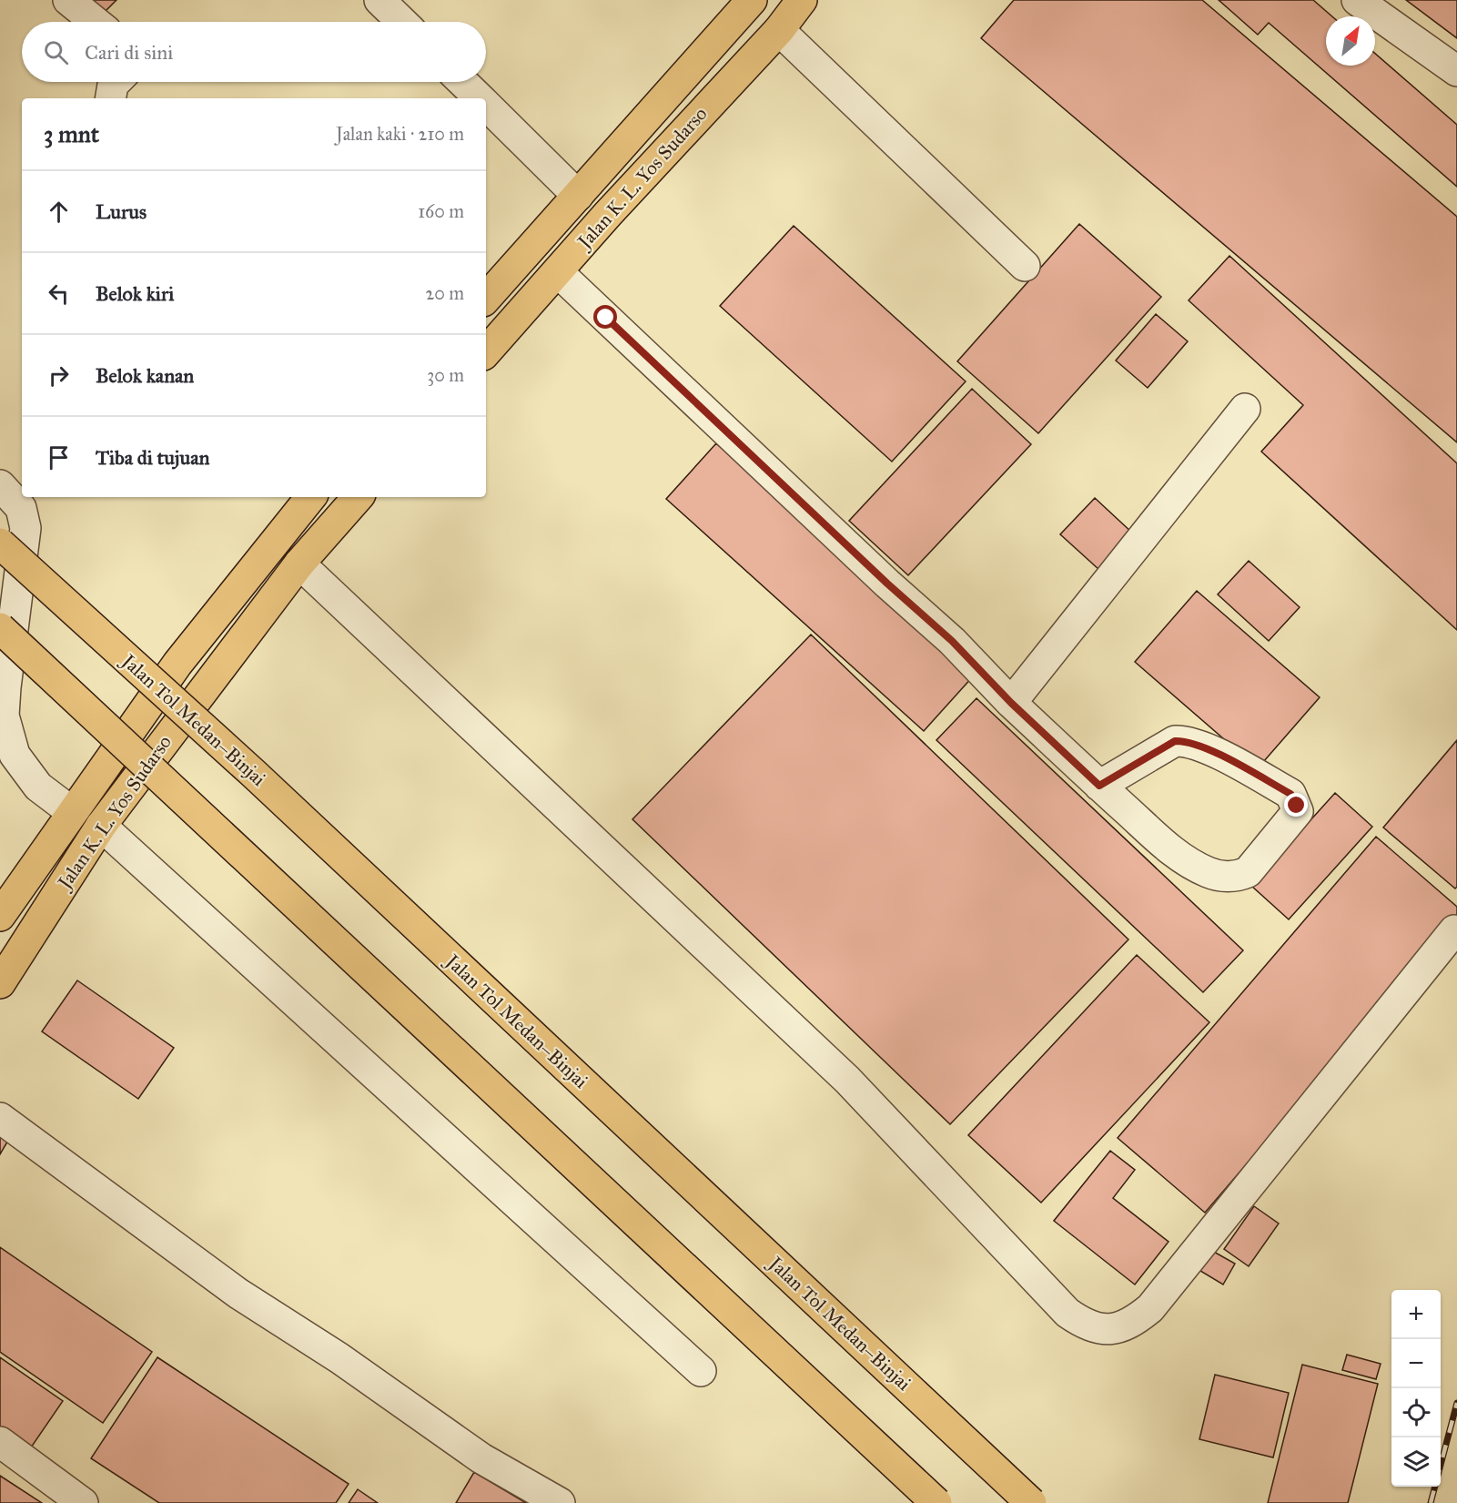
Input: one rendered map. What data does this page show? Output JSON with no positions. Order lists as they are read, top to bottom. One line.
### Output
{"streets":{"highway":["Jalan K. L. Yos Sudarso","Jalan Tol Medan–Binjai"]},"north":"top right","page":{"search":"Cari di sini","heading":["3 mnt","Jalan kaki · 210 m"],"list":[["Lurus","160 m"],["Belok kiri","20 m"],["Belok kanan","30 m"],"Tiba di tujuan"],"map_buttons":["+","−"]}}
